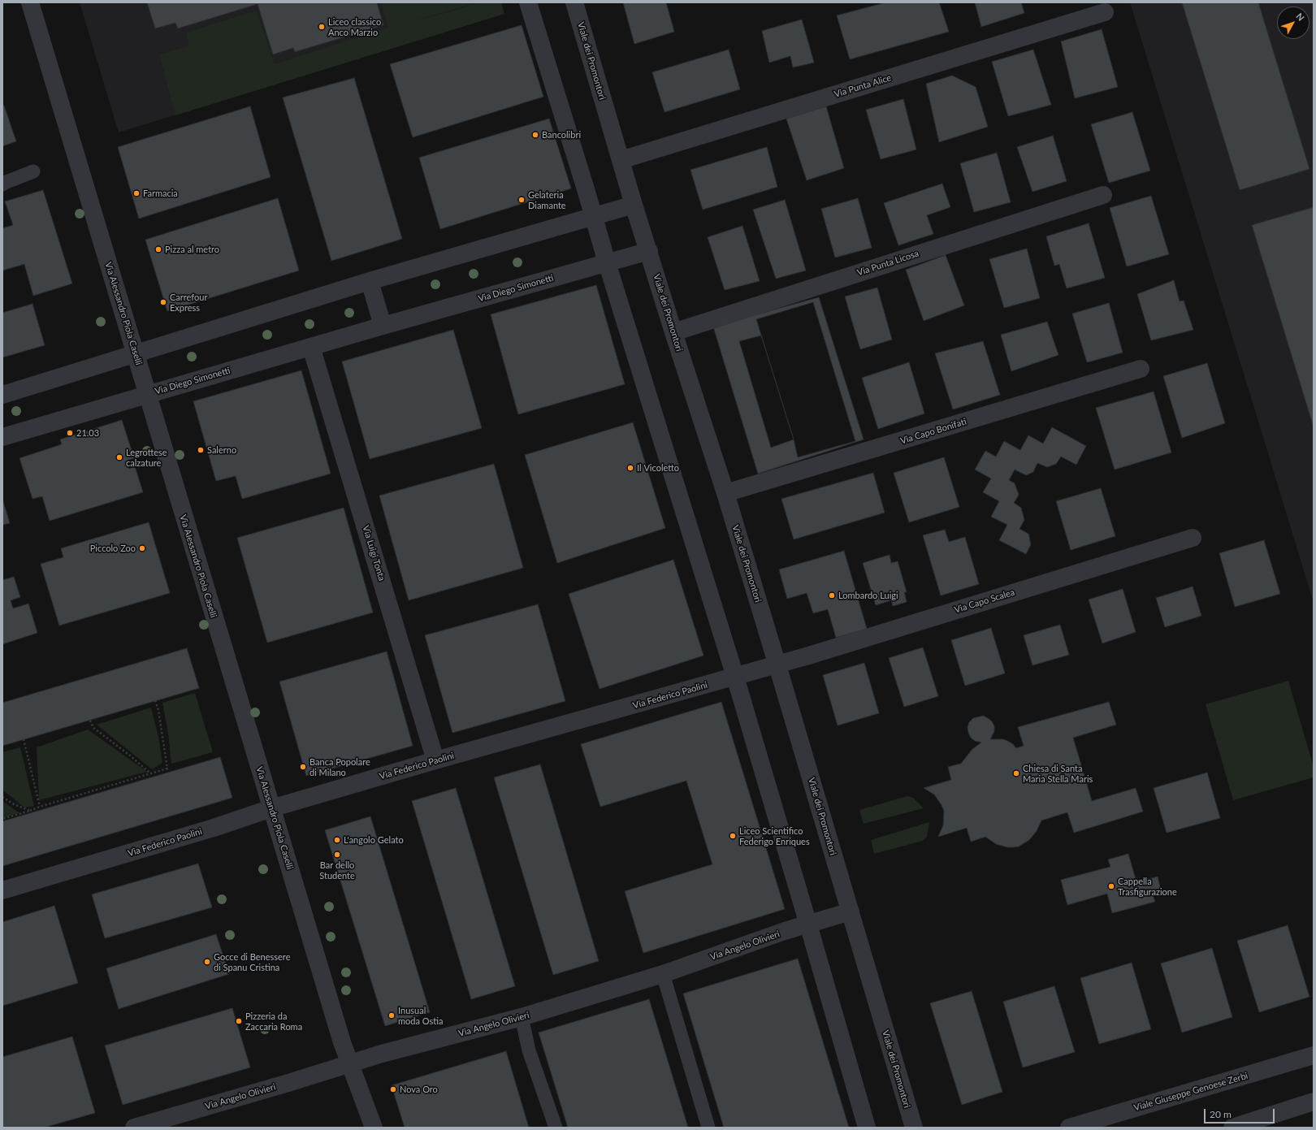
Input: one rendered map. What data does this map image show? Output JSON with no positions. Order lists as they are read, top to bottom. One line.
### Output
{"streets":{"street":["Viale dei Promontori","Via Punta Alice","Via Punta Licosa","Via Diego Simonetti","Via Alessandro Piola Caselli","Via Capo Bonifati","Via Luigi Tonta","Via Capo Scalea","Via Federico Paolini","Via Angelo Olivieri","Viale Giuseppe Genoese Zerbi"]},"crossings":[["Viale dei Promontori","Via Punta Alice"],["Viale dei Promontori","Via Punta Licosa"],["Viale dei Promontori","Via Diego Simonetti"],["Viale dei Promontori","Via Capo Bonifati"],["Viale dei Promontori","Via Capo Scalea"],["Viale dei Promontori","Via Federico Paolini"],["Viale dei Promontori","Via Angelo Olivieri"],["Via Diego Simonetti","Via Alessandro Piola Caselli"],["Via Diego Simonetti","Via Luigi Tonta"],["Via Alessandro Piola Caselli","Via Federico Paolini"],["Via Alessandro Piola Caselli","Via Angelo Olivieri"],["Via Luigi Tonta","Via Federico Paolini"],["Via Capo Scalea","Via Federico Paolini"]],"places":["Liceo classico Anco Marzio","Bancolibri","Farmacia","Gelateria Diamante","Pizza al metro","Carrefour Express","21.03","Salerno","Legrottese calzature","Il Vicoletto","Piccolo Zoo","Lombardo Luigi","Banca Popolare di Milano","Chiesa di Santa Maria Stella Maris","Liceo Scientifico Federigo Enriques","L'angolo Gelato","Bar dello Studente","Cappella Trasfigurazione","Gocce di Benessere di Spanu Cristina","Inusual moda Ostia","Pizzeria da Zaccaria Roma","Nova Oro"],"scale_bar":"20 m","north":"top right"}
